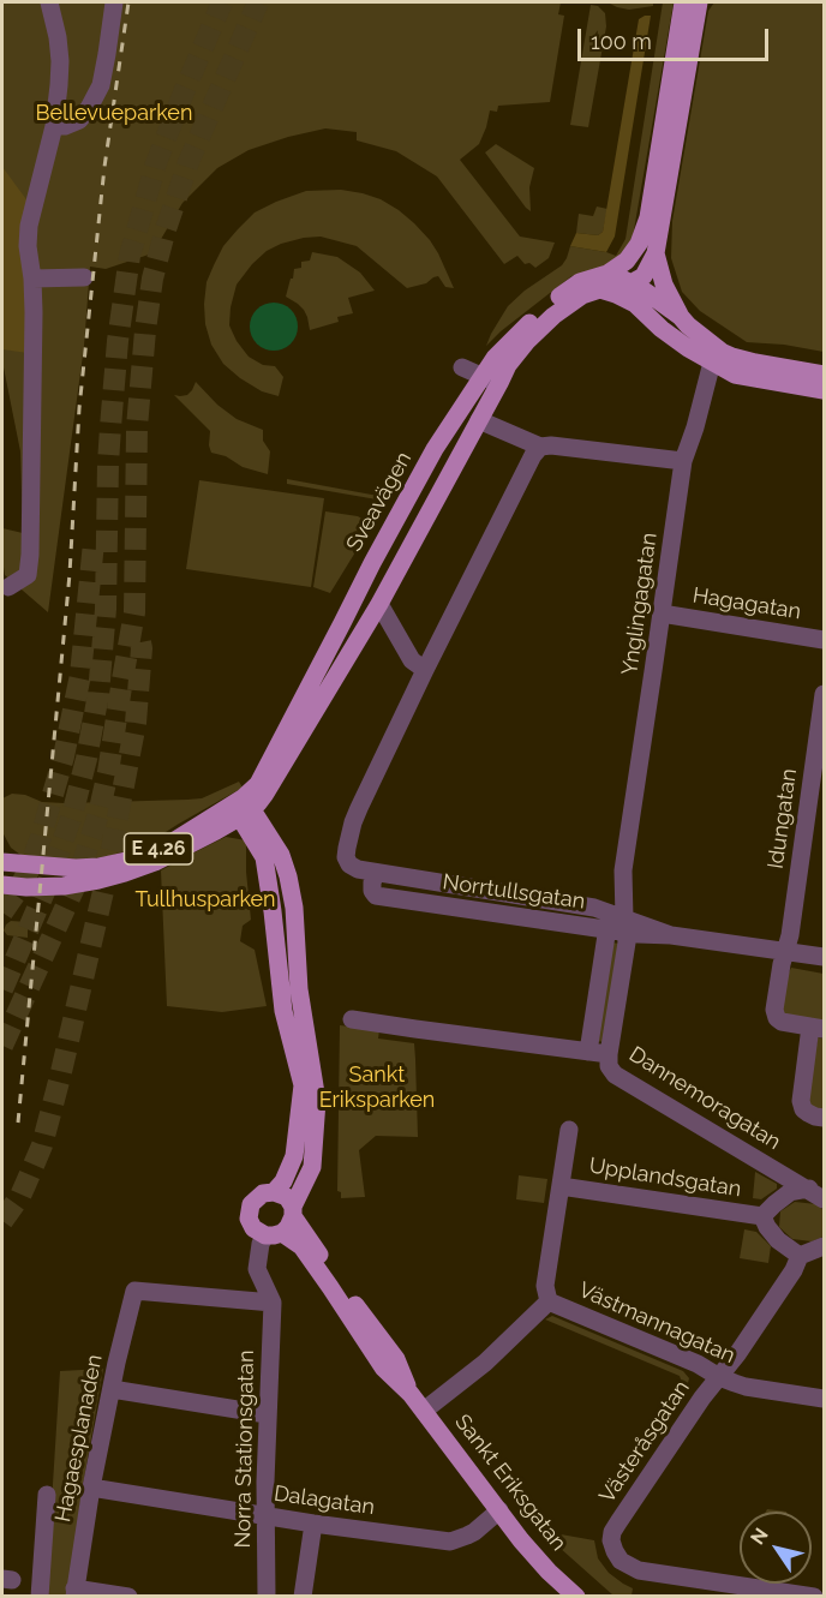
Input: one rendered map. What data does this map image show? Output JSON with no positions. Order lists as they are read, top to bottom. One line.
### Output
{"streets":{"main road":["Sveavägen","E 4.26","Norra Stationsgatan","Sankt Eriksgatan"],"street":["Ynglingagatan","Hagagatan","Idungatan","Norrtullsgatan","Dannemoragatan","Upplandsgatan","Västmannagatan","Hagaesplanaden","Västeråsgatan","Dalagatan"]},"crossings":[["Sveavägen","E 4.26"],["Ynglingagatan","Hagagatan"],["Ynglingagatan","Norrtullsgatan"],["Ynglingagatan","Dannemoragatan"],["Idungatan","Norrtullsgatan"],["Dannemoragatan","Upplandsgatan"],["Upplandsgatan","Västmannagatan"],["Upplandsgatan","Västeråsgatan"],["Västmannagatan","Västeråsgatan"],["Västmannagatan","Sankt Eriksgatan"],["Hagaesplanaden","Norra Stationsgatan"],["Hagaesplanaden","Dalagatan"],["Norra Stationsgatan","Sankt Eriksgatan"],["Norra Stationsgatan","Dalagatan"],["Sankt Eriksgatan","Dalagatan"]],"parks":["Bellevueparken","Tullhusparken","Sankt Eriksparken"],"scale_bar":"100 m","north":"top left"}
